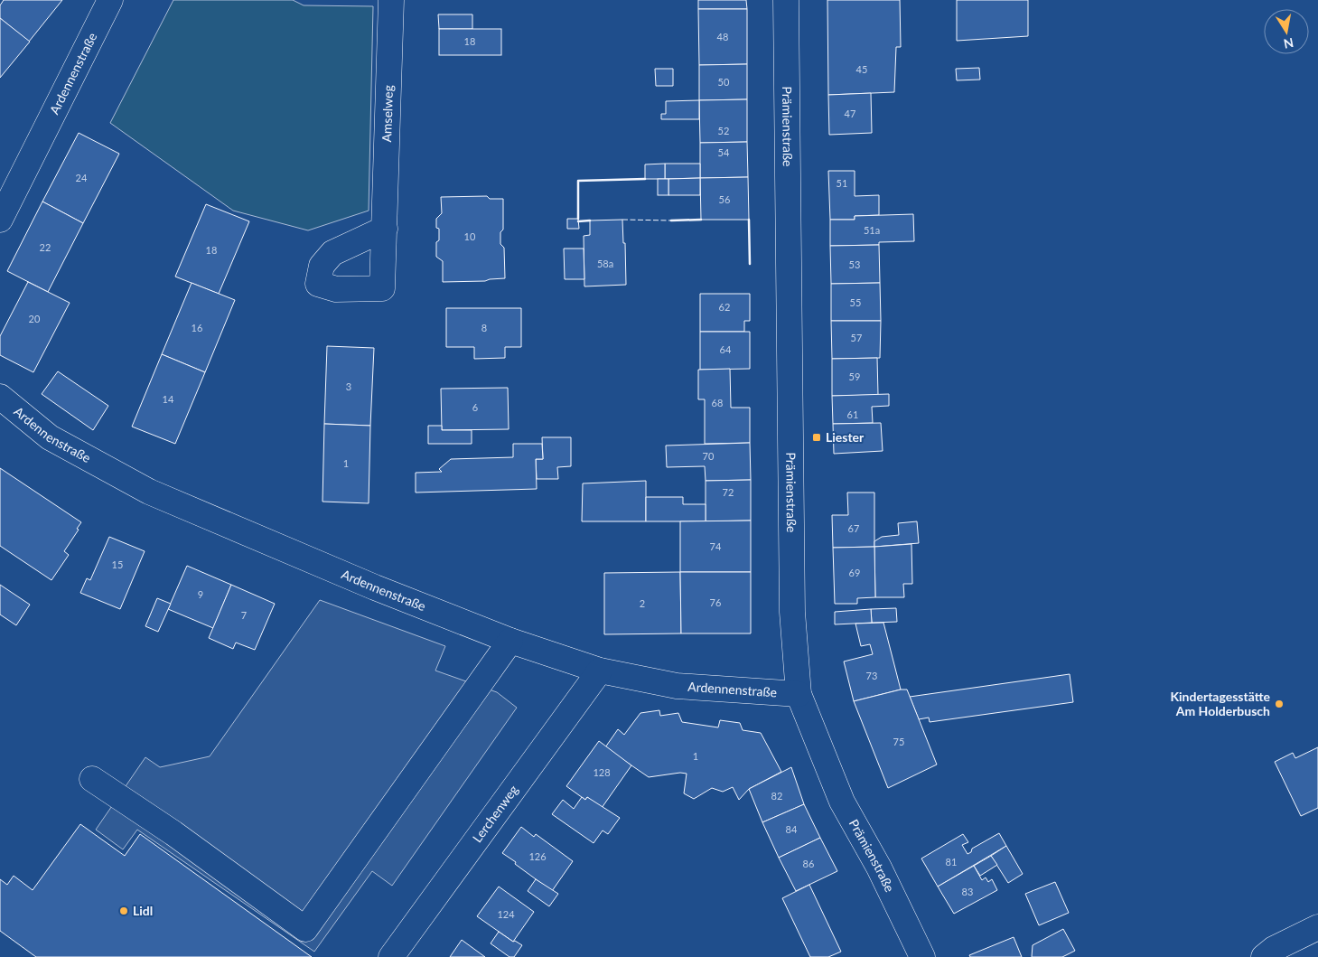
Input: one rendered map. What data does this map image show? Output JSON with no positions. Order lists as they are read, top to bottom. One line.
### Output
{"streets":{"street":["Ardennenstraße","Amselweg","Prämienstraße","Lerchenweg"]},"crossings":[["Ardennenstraße","Prämienstraße"],["Ardennenstraße","Lerchenweg"]],"places":{"transit":["Liester"],"other":["Kindertagesstätte Am Holderbusch","Lidl"]},"house_numbers":["48","18","45","50","47","52","54","24","51","56","51a","10","22","18","58a","53","55","62","20","16","8","57","64","59","3","14","68","6","61","70","1","72","67","74","15","69","9","76","2","7","73","75","1","128","82","84","126","81","86","83","124"],"north":"bottom"}
